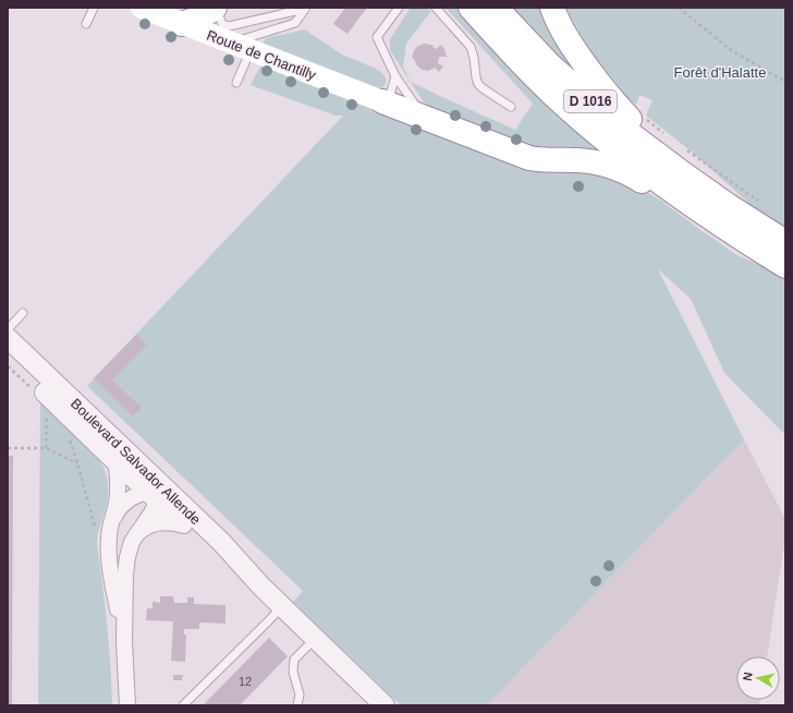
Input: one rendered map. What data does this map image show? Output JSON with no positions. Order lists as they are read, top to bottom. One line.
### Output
{"streets":{"highway":["D 1016"],"main road":["Route de Chantilly"],"street":["Boulevard Salvador Allende"]},"parks":["Forêt d'Halatte"],"house_numbers":["12"],"north":"left"}
